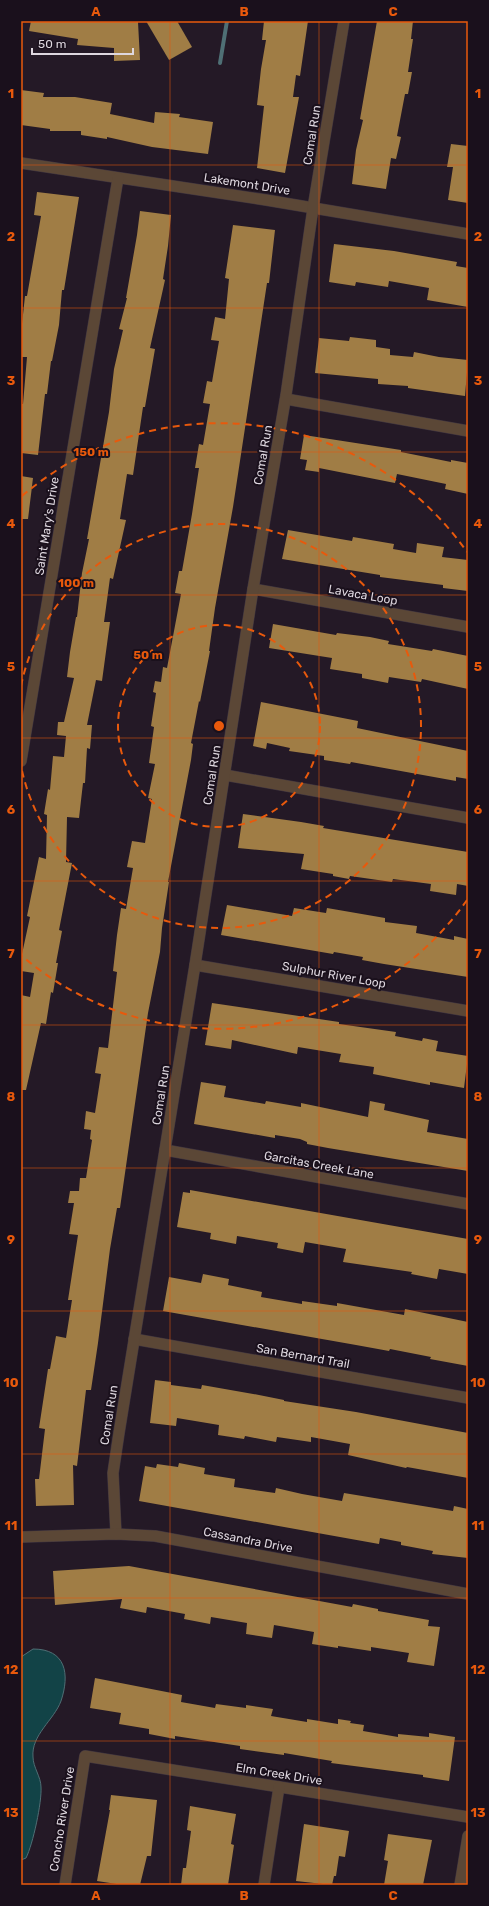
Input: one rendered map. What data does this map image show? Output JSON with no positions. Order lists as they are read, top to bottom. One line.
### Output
{"streets":{"street":["Comal Run","Lakemont Drive","Saint Mary's Drive","Lavaca Loop","Sulphur River Loop","Garcitas Creek Lane","San Bernard Trail","Cassandra Drive","Elm Creek Drive","Concho River Drive"]},"crossings":[["Comal Run","Lakemont Drive"],["Comal Run","Lavaca Loop"],["Comal Run","Sulphur River Loop"],["Comal Run","Garcitas Creek Lane"],["Comal Run","San Bernard Trail"],["Comal Run","Cassandra Drive"],["Lakemont Drive","Saint Mary's Drive"],["Elm Creek Drive","Concho River Drive"]],"scale_bar":"50 m","grid":{"columns":["A","B","C"],"rows":["1","2","3","4","5","6","7","8","9","10","11","12","13"]},"rings":["150 m","100 m","50 m"]}
